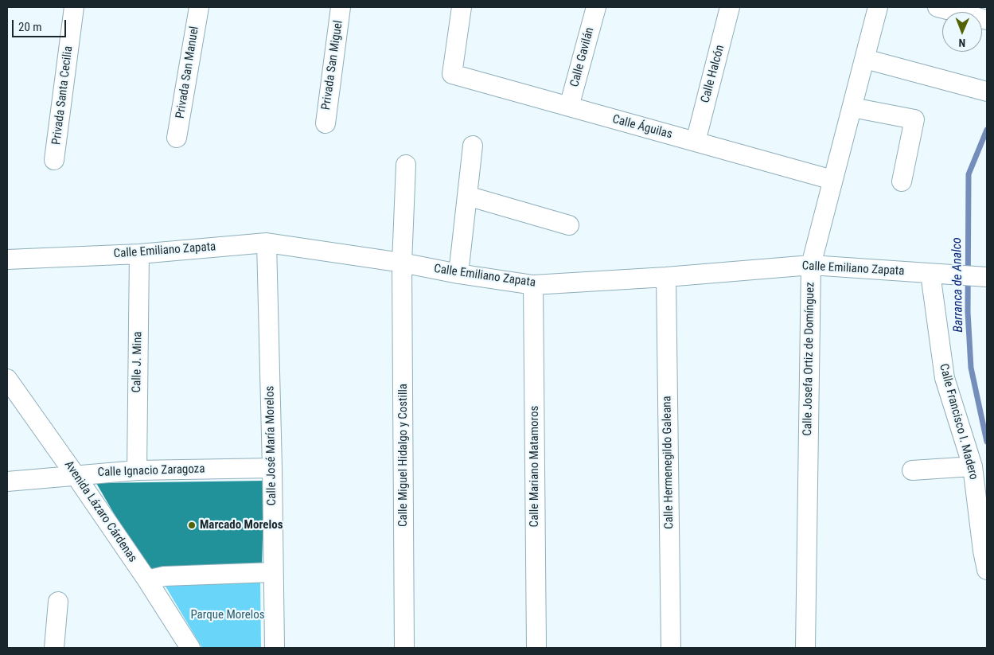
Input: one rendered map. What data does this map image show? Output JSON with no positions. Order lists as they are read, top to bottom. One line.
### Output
{"streets":{"street":["Calle Gavilán","Privada San Miguel","Privada San Manuel","Calle Halcón","Privada Santa Cecilia","Calle Águilas","Calle Emiliano Zapata","Calle Josefa Ortiz de Domínguez","Calle J. Mina","Calle Francisco I. Madero","Calle José María Morelos","Calle Miguel Hidalgo y Costilla","Calle Hermenegildo Galeana","Calle Mariano Matamoros","Calle Ignacio Zaragoza","Avenida Lázaro Cárdenas"]},"crossings":[["Calle Gavilán","Calle Águilas"],["Calle Halcón","Calle Águilas"],["Calle Águilas","Calle Josefa Ortiz de Domínguez"],["Calle Emiliano Zapata","Calle Josefa Ortiz de Domínguez"],["Calle Emiliano Zapata","Calle J. Mina"],["Calle Emiliano Zapata","Calle Francisco I. Madero"],["Calle Emiliano Zapata","Calle José María Morelos"],["Calle Emiliano Zapata","Calle Miguel Hidalgo y Costilla"],["Calle Emiliano Zapata","Calle Hermenegildo Galeana"],["Calle Emiliano Zapata","Calle Mariano Matamoros"],["Calle J. Mina","Calle Ignacio Zaragoza"],["Calle José María Morelos","Calle Ignacio Zaragoza"],["Calle Ignacio Zaragoza","Avenida Lázaro Cárdenas"]],"water":["Barranca de Analco"],"parks":["Parque Morelos"],"places":["Marcado Morelos"],"scale_bar":"20 m","north":"bottom"}
